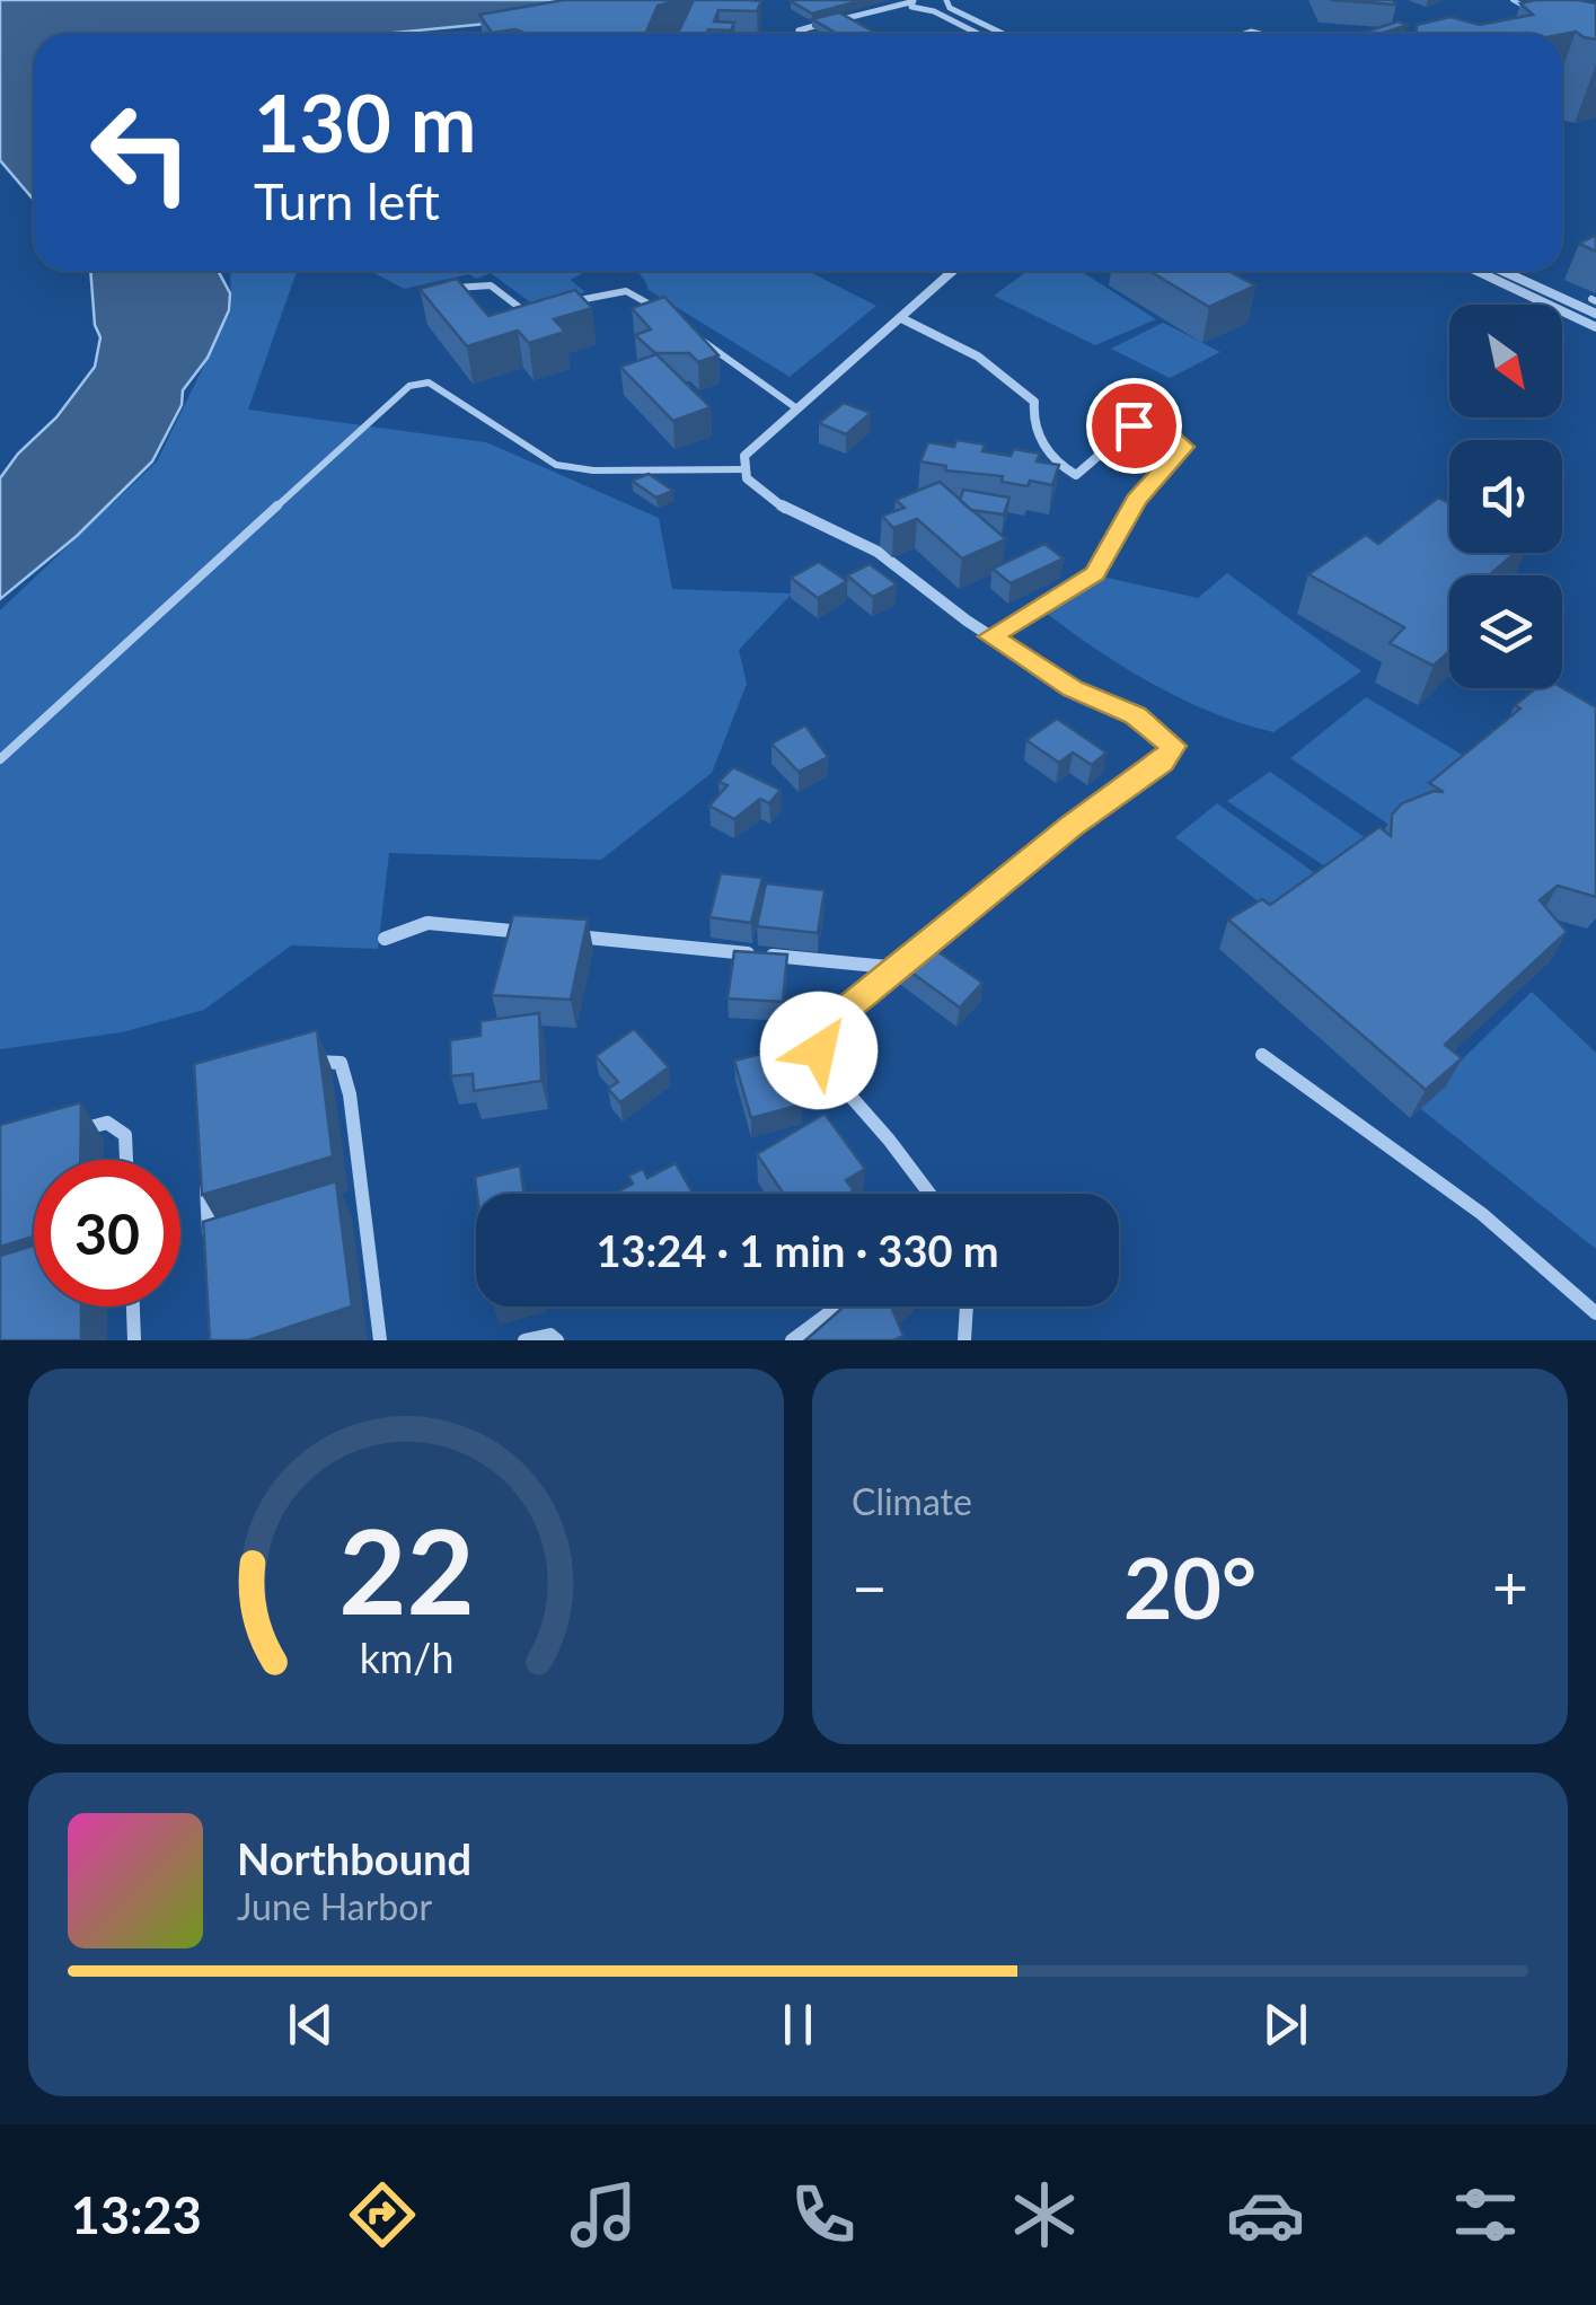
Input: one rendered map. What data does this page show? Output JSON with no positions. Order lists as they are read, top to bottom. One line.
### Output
{"north":"bottom right","page":{"turn":["130 m","Turn left"],"limit":"30","trip":"13:24 · 1 min · 330 m","tile":"Climate","heat":["−","20°","+"],"song":["Northbound","June Harbor"],"tabs":"13:23","gauge":["22","km/h"]}}
